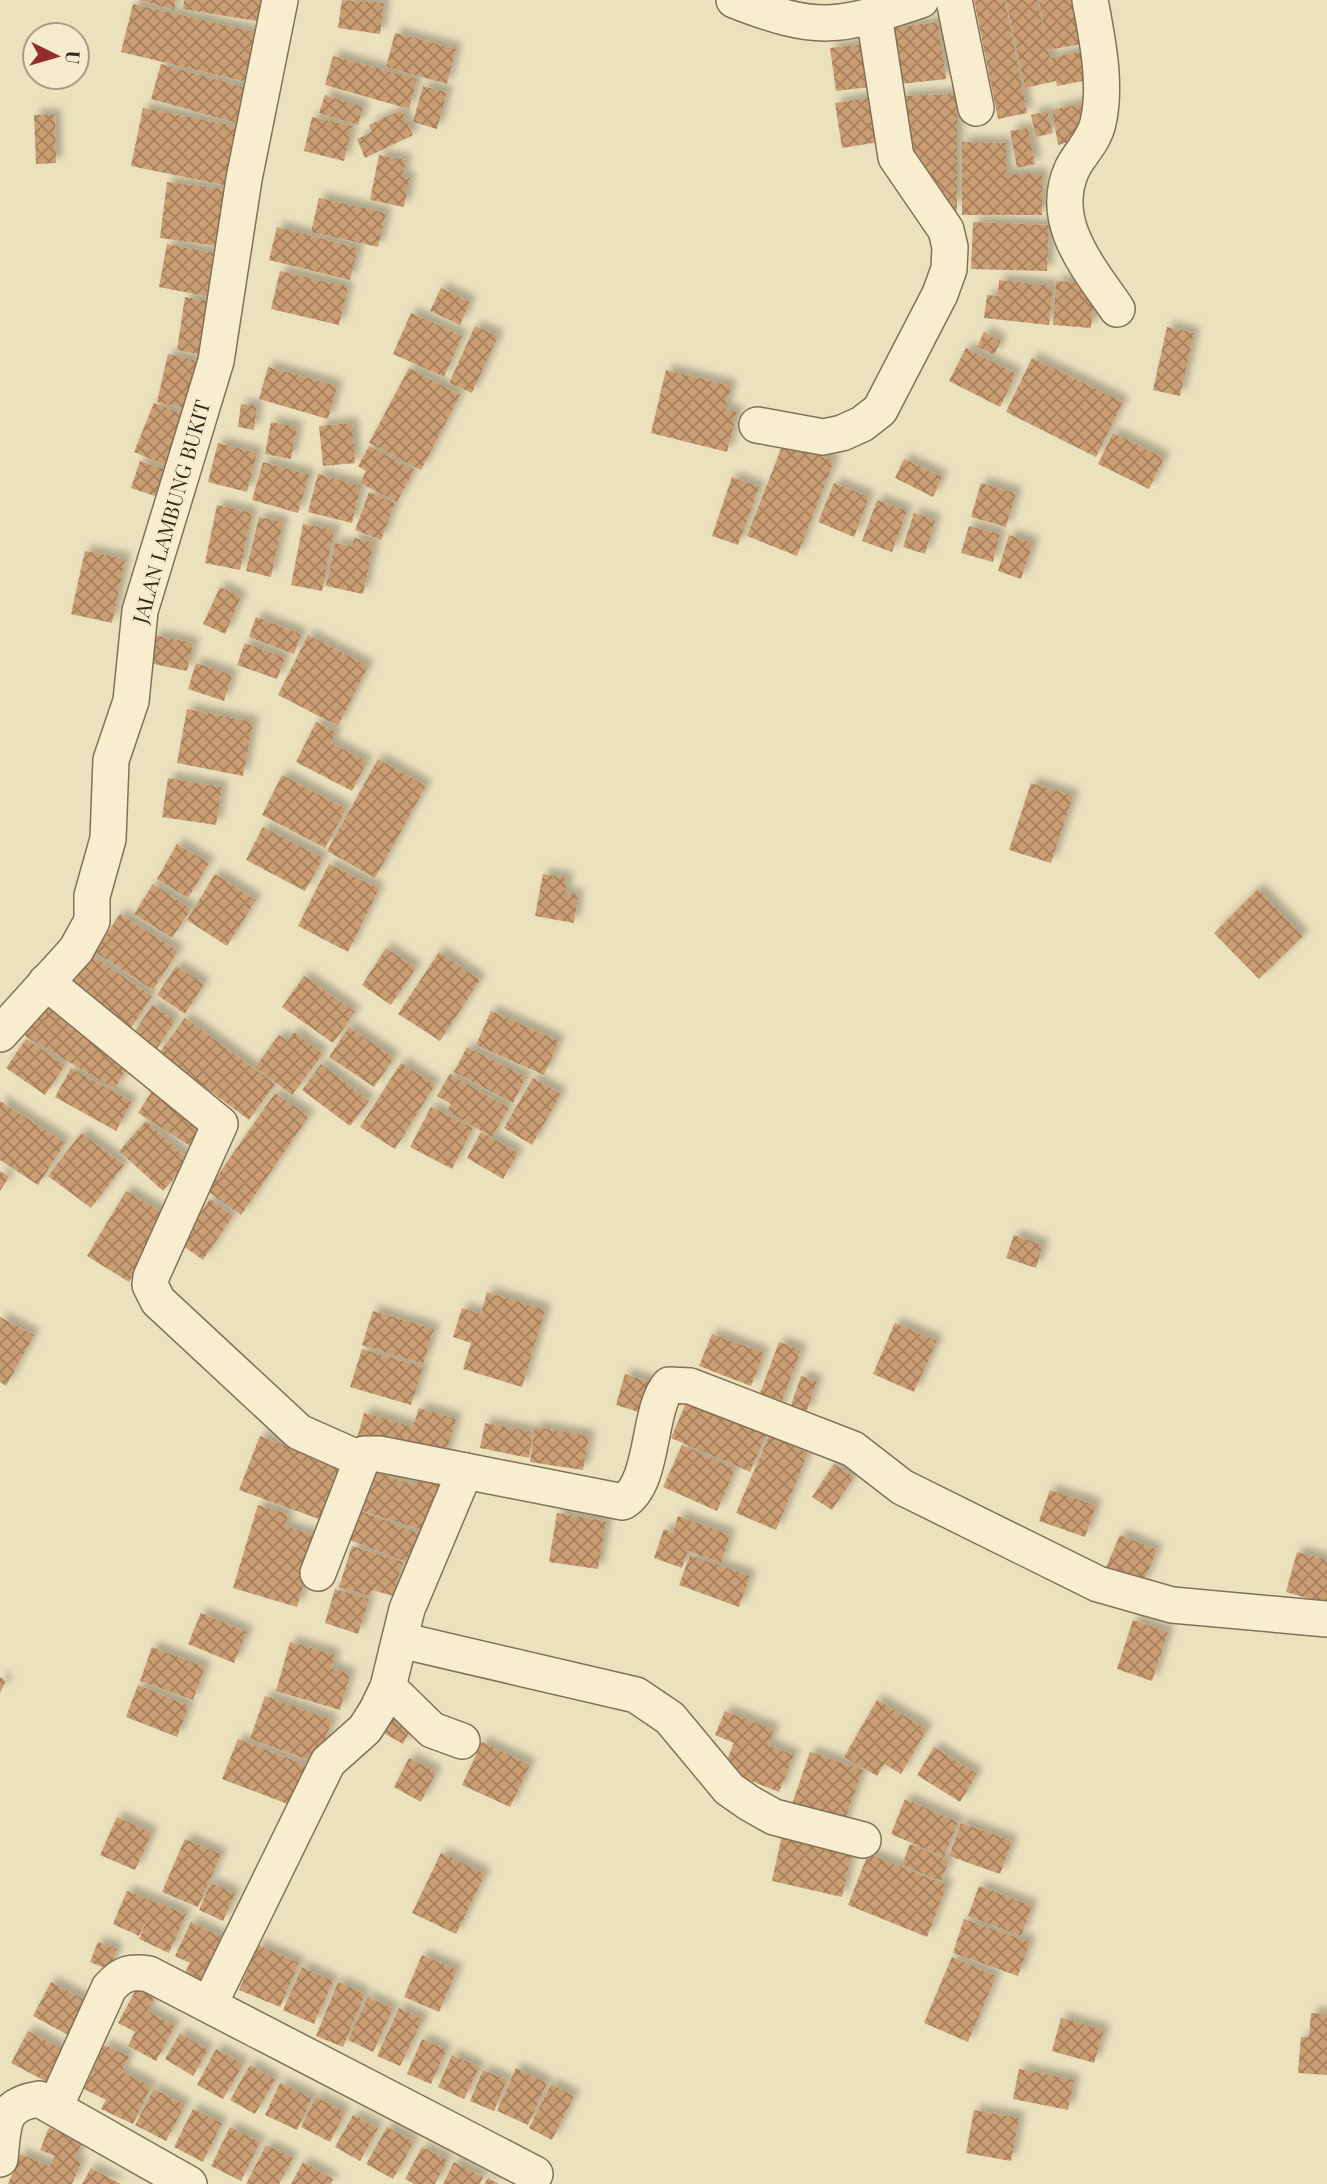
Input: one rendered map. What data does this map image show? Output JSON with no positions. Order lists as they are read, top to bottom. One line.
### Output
{"streets":{"street":["JALAN LAMBUNG BUKIT"]},"north":"right"}
